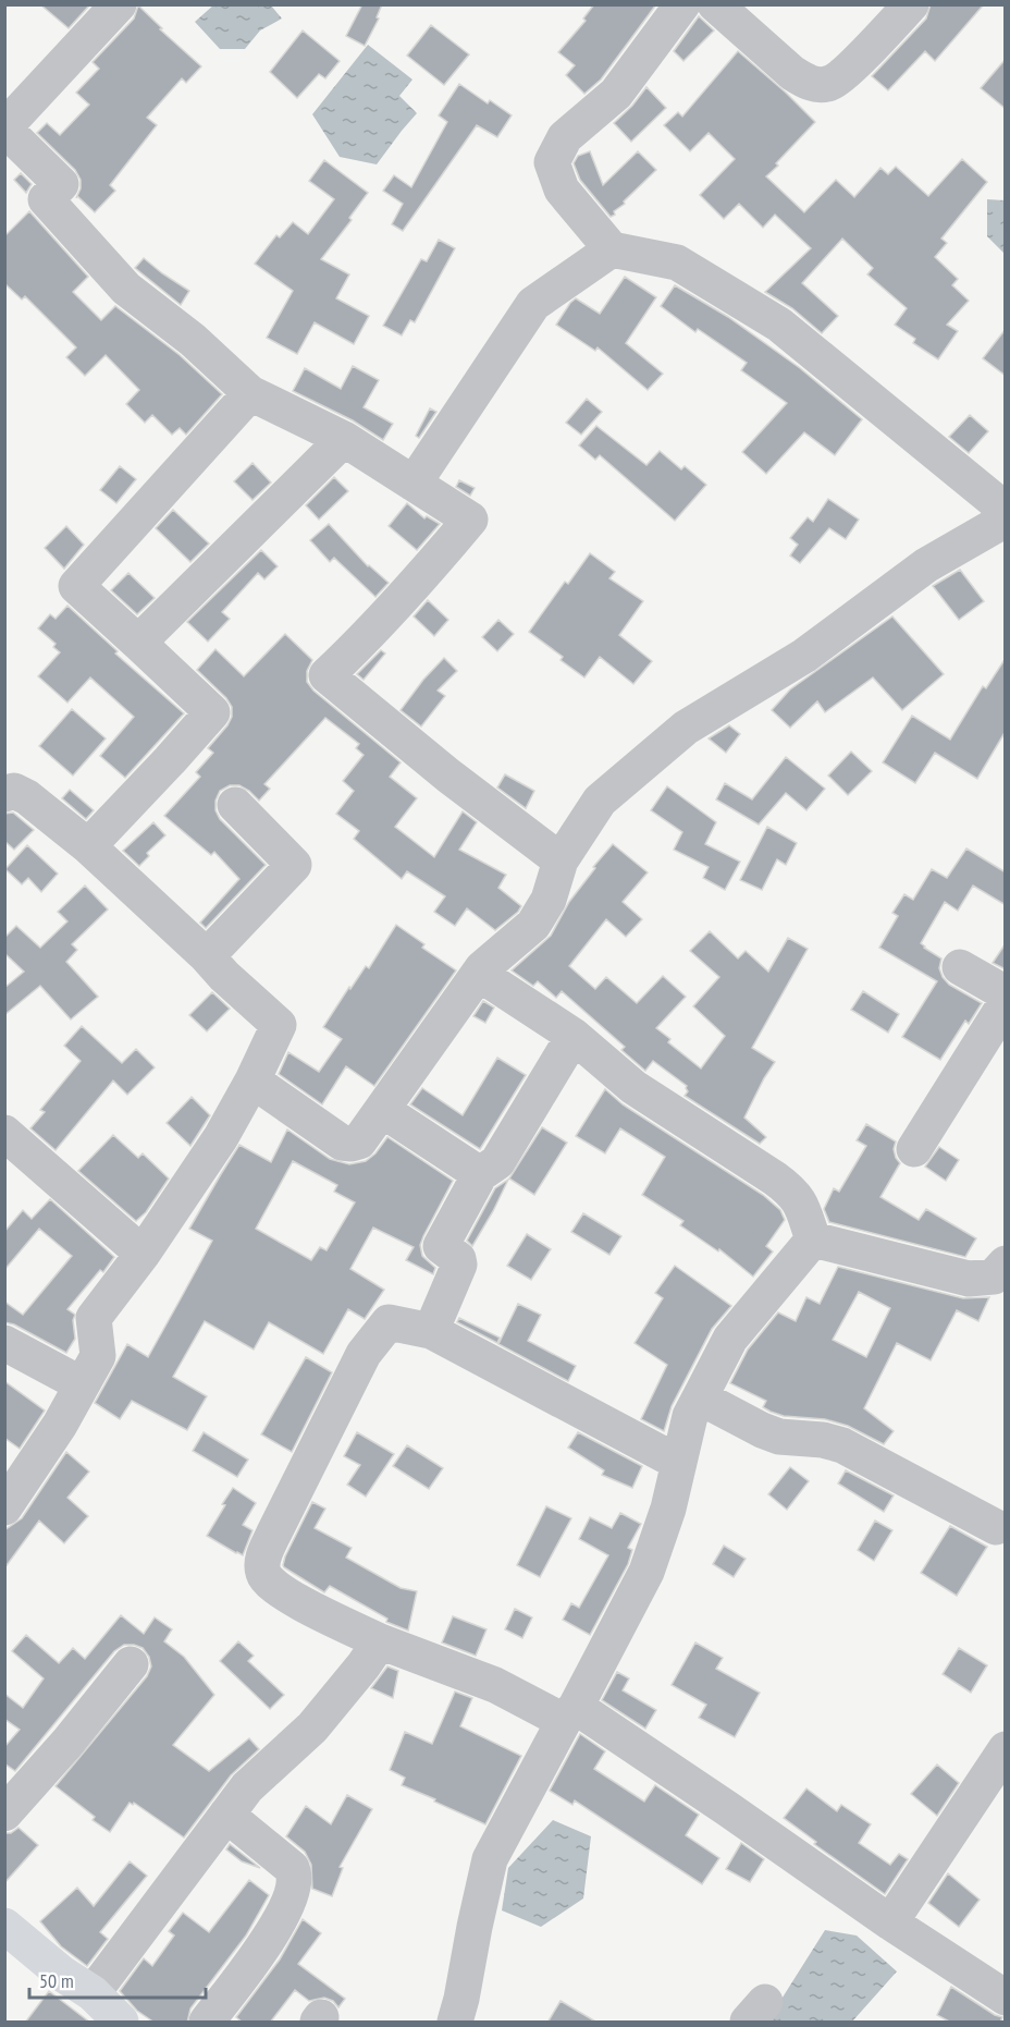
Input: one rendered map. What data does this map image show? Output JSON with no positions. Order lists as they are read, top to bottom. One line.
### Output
{"scale_bar":"50 m"}
